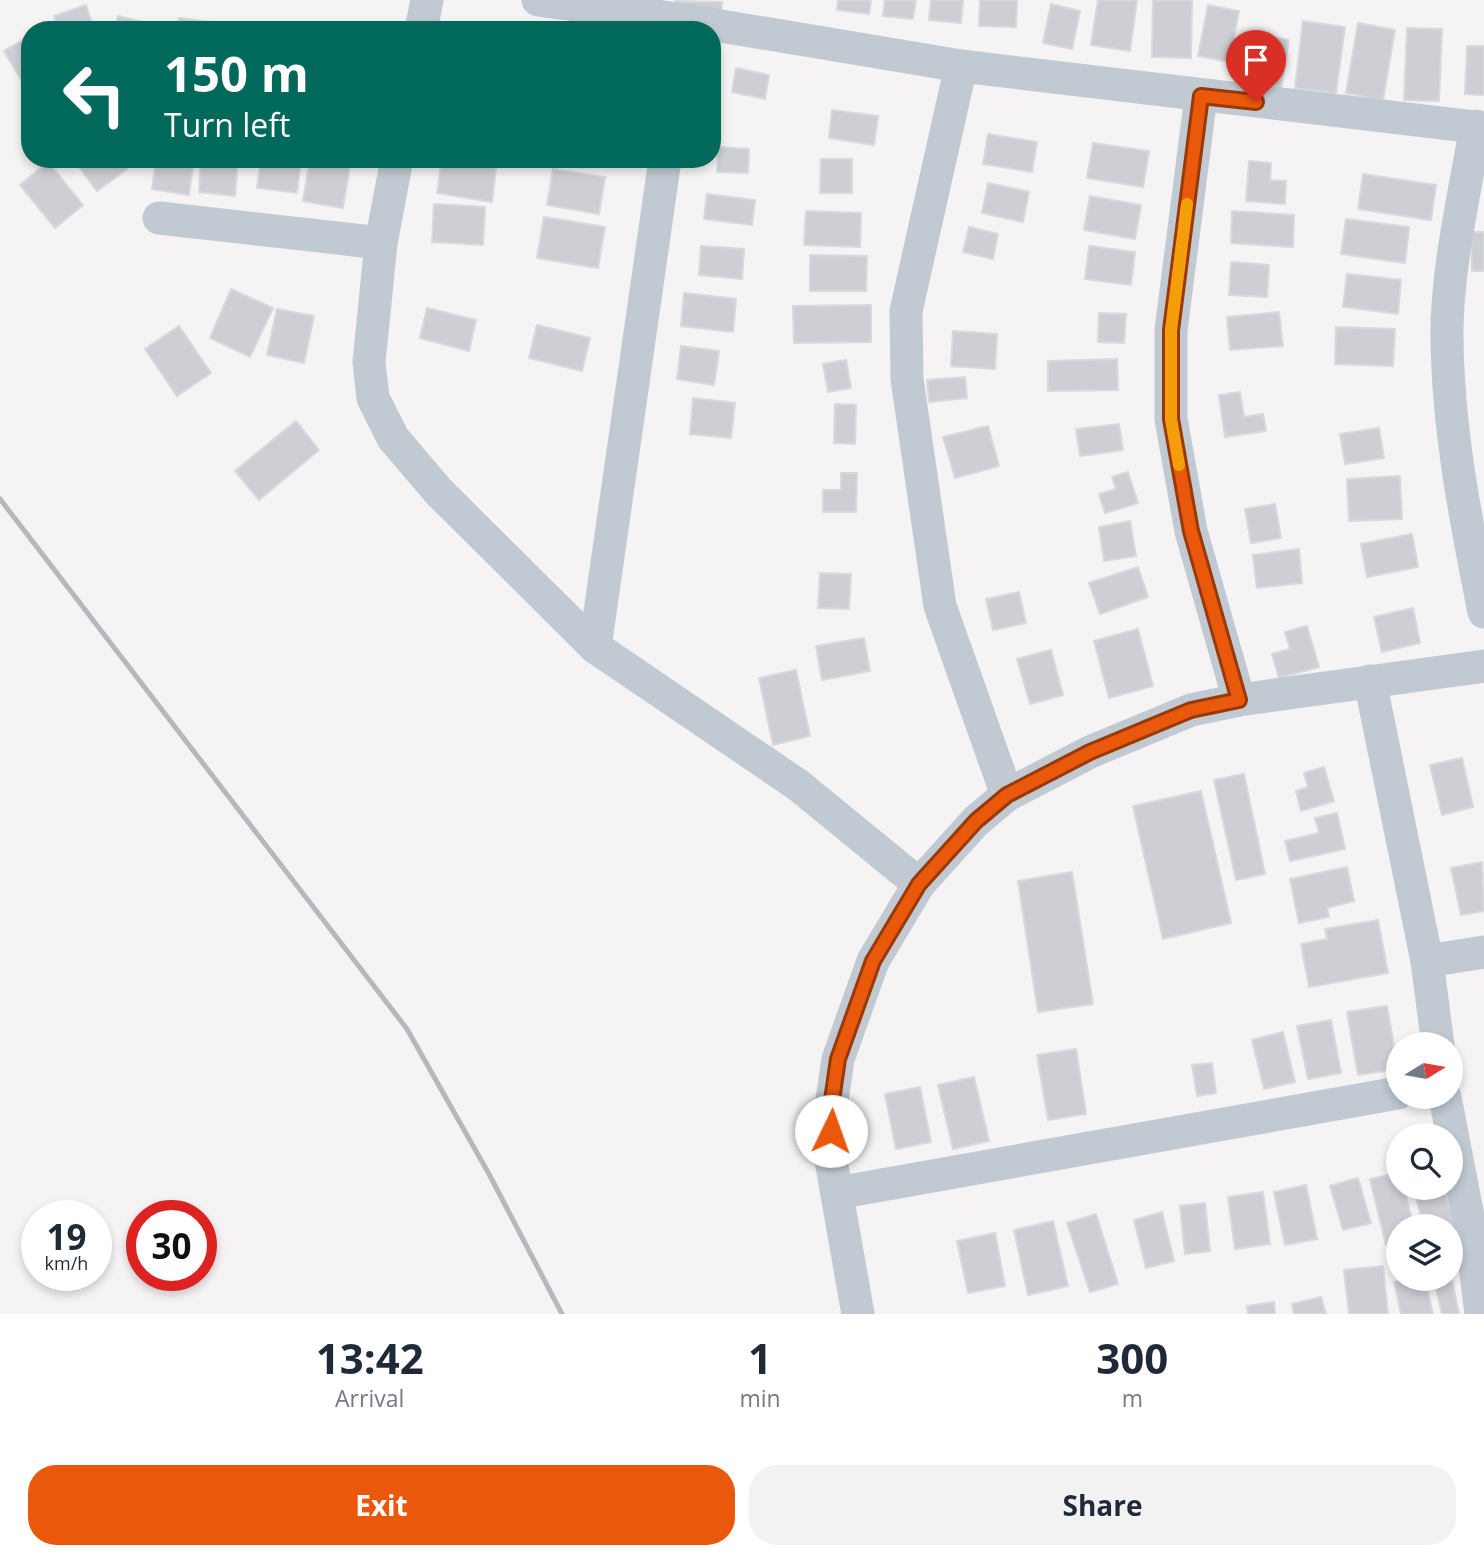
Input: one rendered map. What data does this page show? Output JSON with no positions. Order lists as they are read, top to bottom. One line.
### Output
{"north":"right","page":{"turn":["150 m","Turn left"],"speed":"19 km/h","limit":"30","eta":["13:42","Arrival","1","min","300","m"],"buttons":["Exit","Share"]}}
